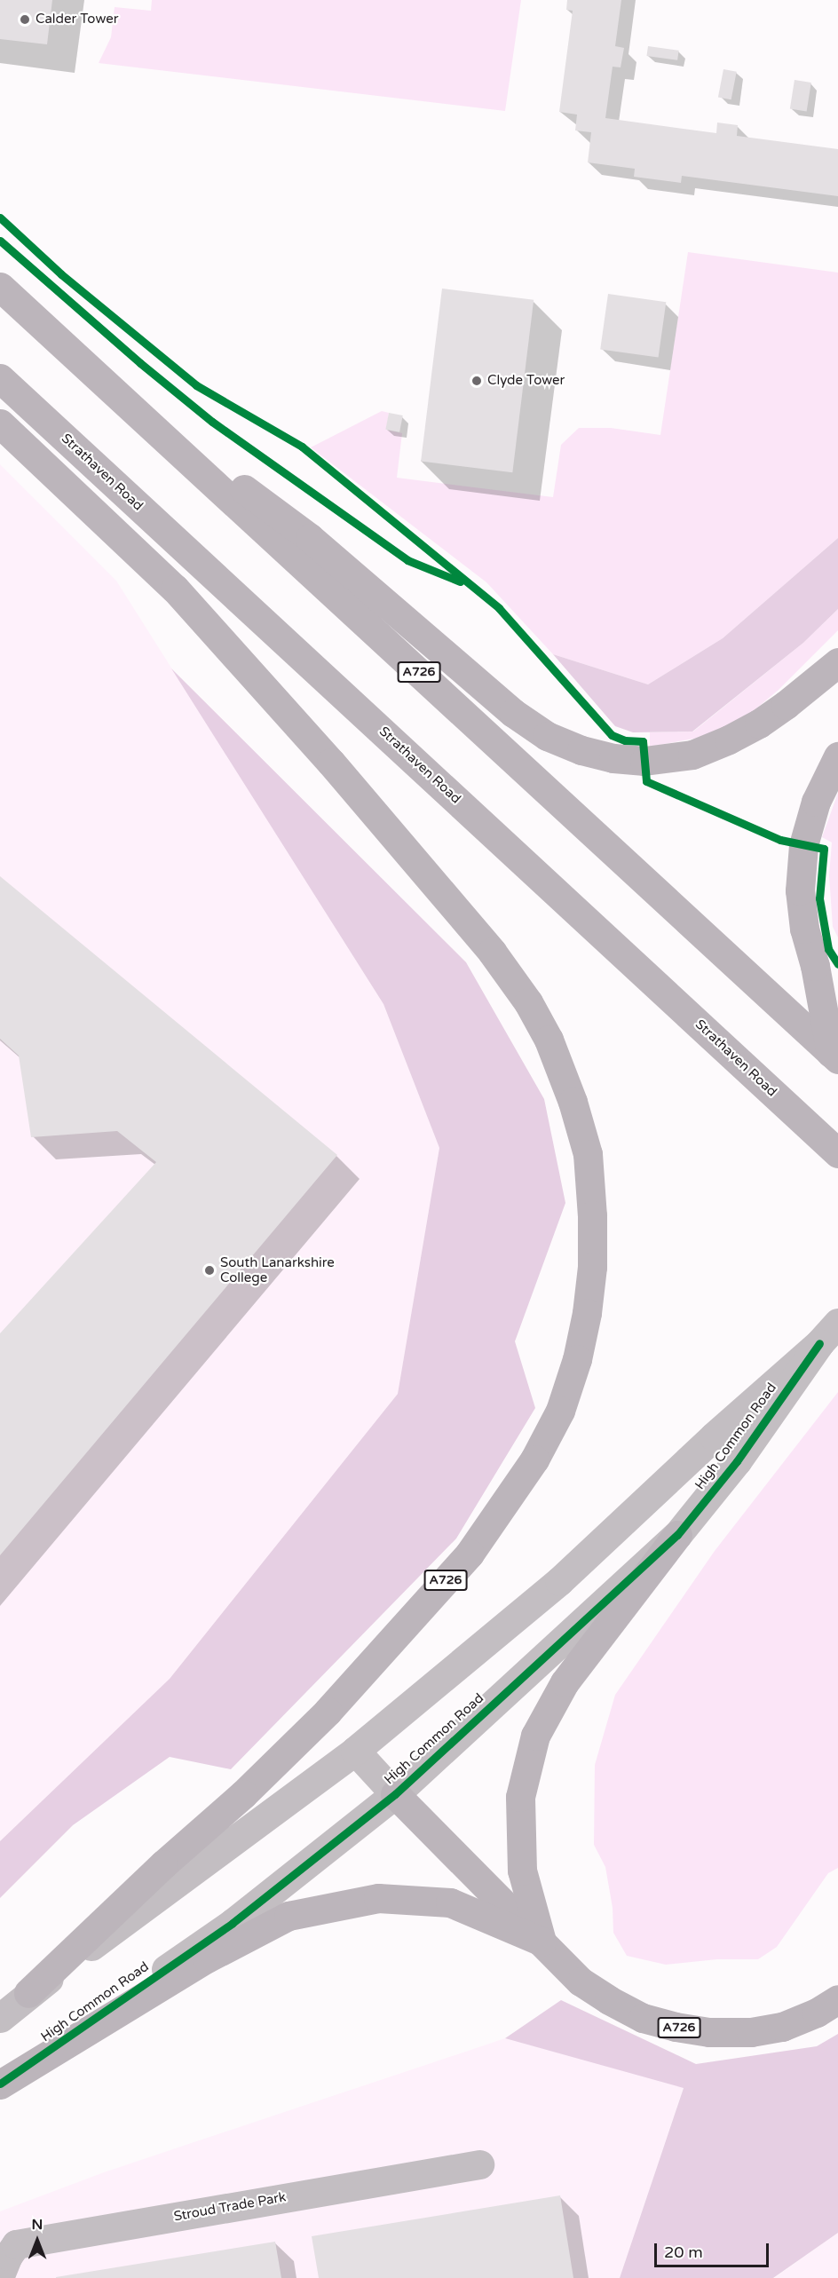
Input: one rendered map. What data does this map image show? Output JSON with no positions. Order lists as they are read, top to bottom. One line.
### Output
{"streets":{"main road":["Strathaven Road","A726"],"street":["High Common Road","Stroud Trade Park"]},"crossings":[["A726","High Common Road"]],"places":["Calder Tower","Clyde Tower","South Lanarkshire College"],"scale_bar":"20 m","north":"top"}
